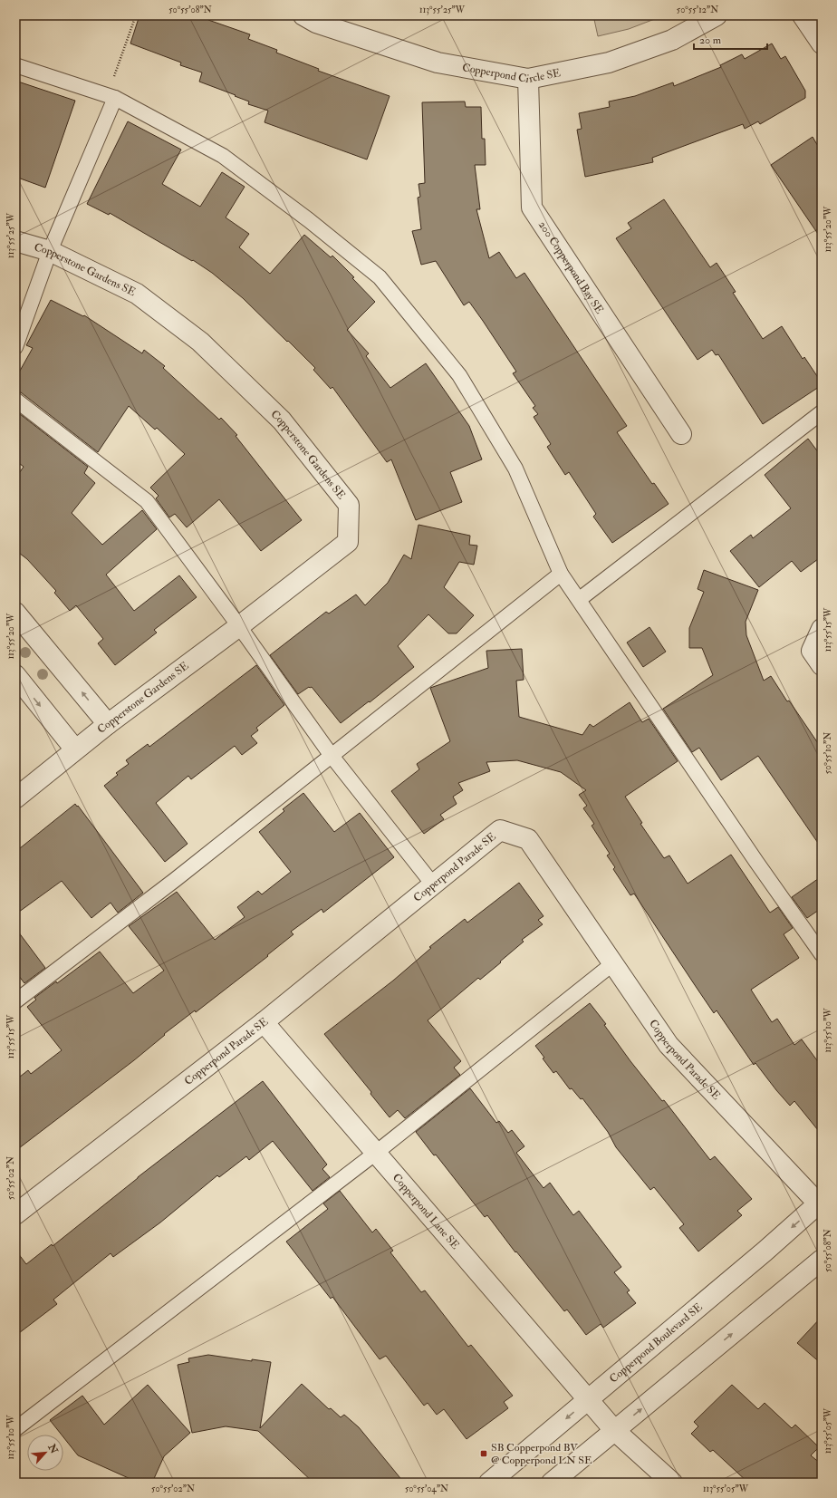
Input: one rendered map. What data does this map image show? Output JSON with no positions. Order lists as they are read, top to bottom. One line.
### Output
{"streets":{"street":["Copperpond Circle SE","200 Copperpond Bay SE","Copperstone Gardens SE","Copperpond Parade SE","Copperpond Lane SE","Copperpond Boulevard SE"]},"crossings":[["Copperpond Circle SE","200 Copperpond Bay SE"],["Copperpond Parade SE","Copperpond Lane SE"],["Copperpond Parade SE","Copperpond Boulevard SE"],["Copperpond Lane SE","Copperpond Boulevard SE"]],"places":{"transit":["SB Copperpond BV @ Copperpond LN SE"]},"scale_bar":"20 m","north":"top right","coordinates":["50°55'08\"N","113°55'25\"W","50°55'12\"N","113°55'20\"W","113°55'15\"W","50°55'10\"N","113°55'10\"W","50°55'02\"N","113°55'05\"W","50°55'04\"N"]}
